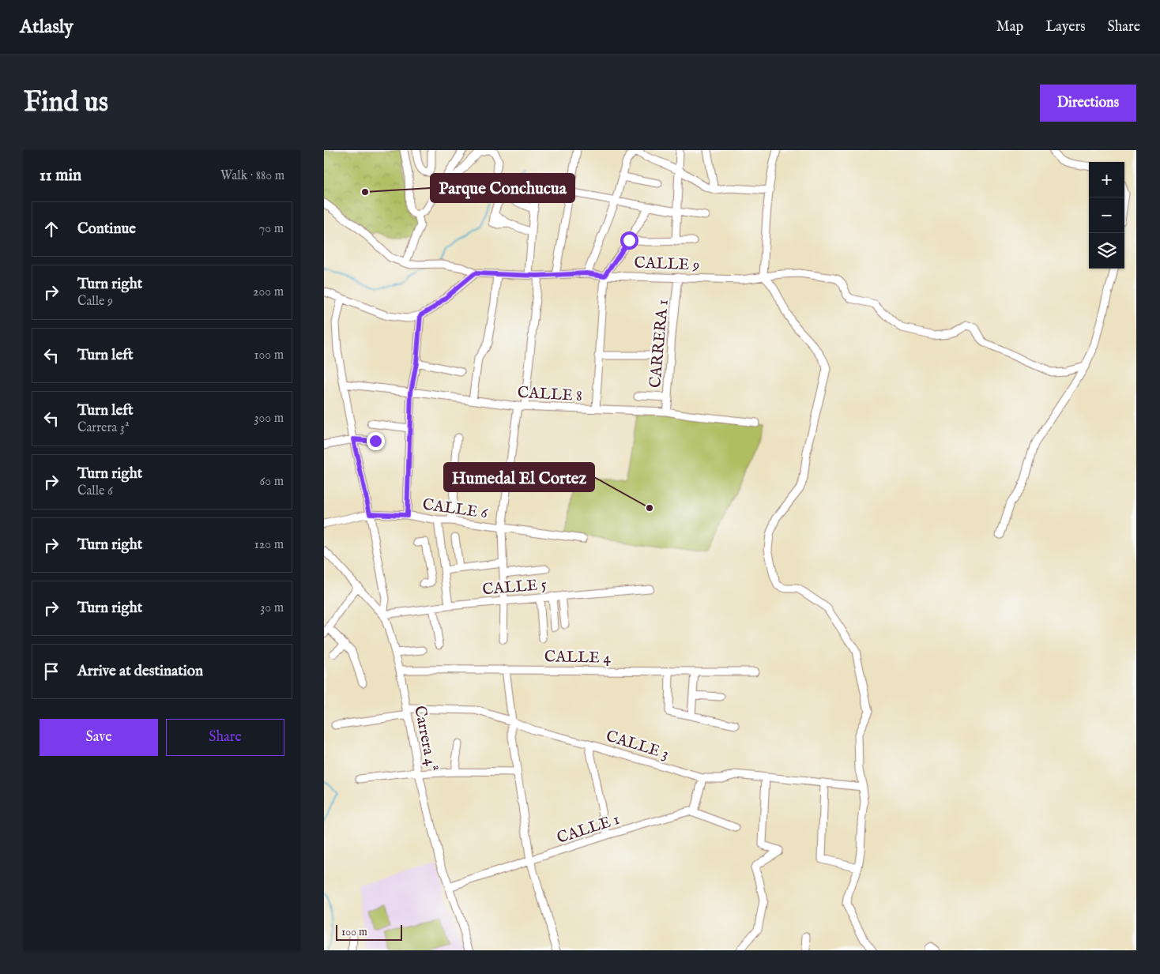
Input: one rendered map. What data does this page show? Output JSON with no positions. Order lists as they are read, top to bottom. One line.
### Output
{"streets":{"street":["CALLE 9","CARRERA 1","CALLE 8","CALLE 6","CALLE 5","CALLE 4","Carrera 4ª","CALLE 3","CALLE 1"]},"crossings":[["CALLE 9","CARRERA 1"],["CARRERA 1","CALLE 8"],["CALLE 5","Carrera 4ª"],["CALLE 4","Carrera 4ª"],["Carrera 4ª","CALLE 3"],["Carrera 4ª","CALLE 1"]],"places":["Parque Conchucua","Humedal El Cortez"],"scale_bar":"100 m","page":{"header":"Atlasly","nav":["Map","Layers","Share"],"buttons":["Directions",["Save","Share"]],"title":"Find us","heading":["11 min","Walk · 880 m"],"map_buttons":["+","−"],"list":[["Continue","70 m"],["Turn right","Calle 9","200 m"],["Turn left","100 m"],["Turn left","Carrera 3ª","300 m"],["Turn right","Calle 6","60 m"],["Turn right","120 m"],["Turn right","30 m"],"Arrive at destination"],"scale":"100 m"}}
